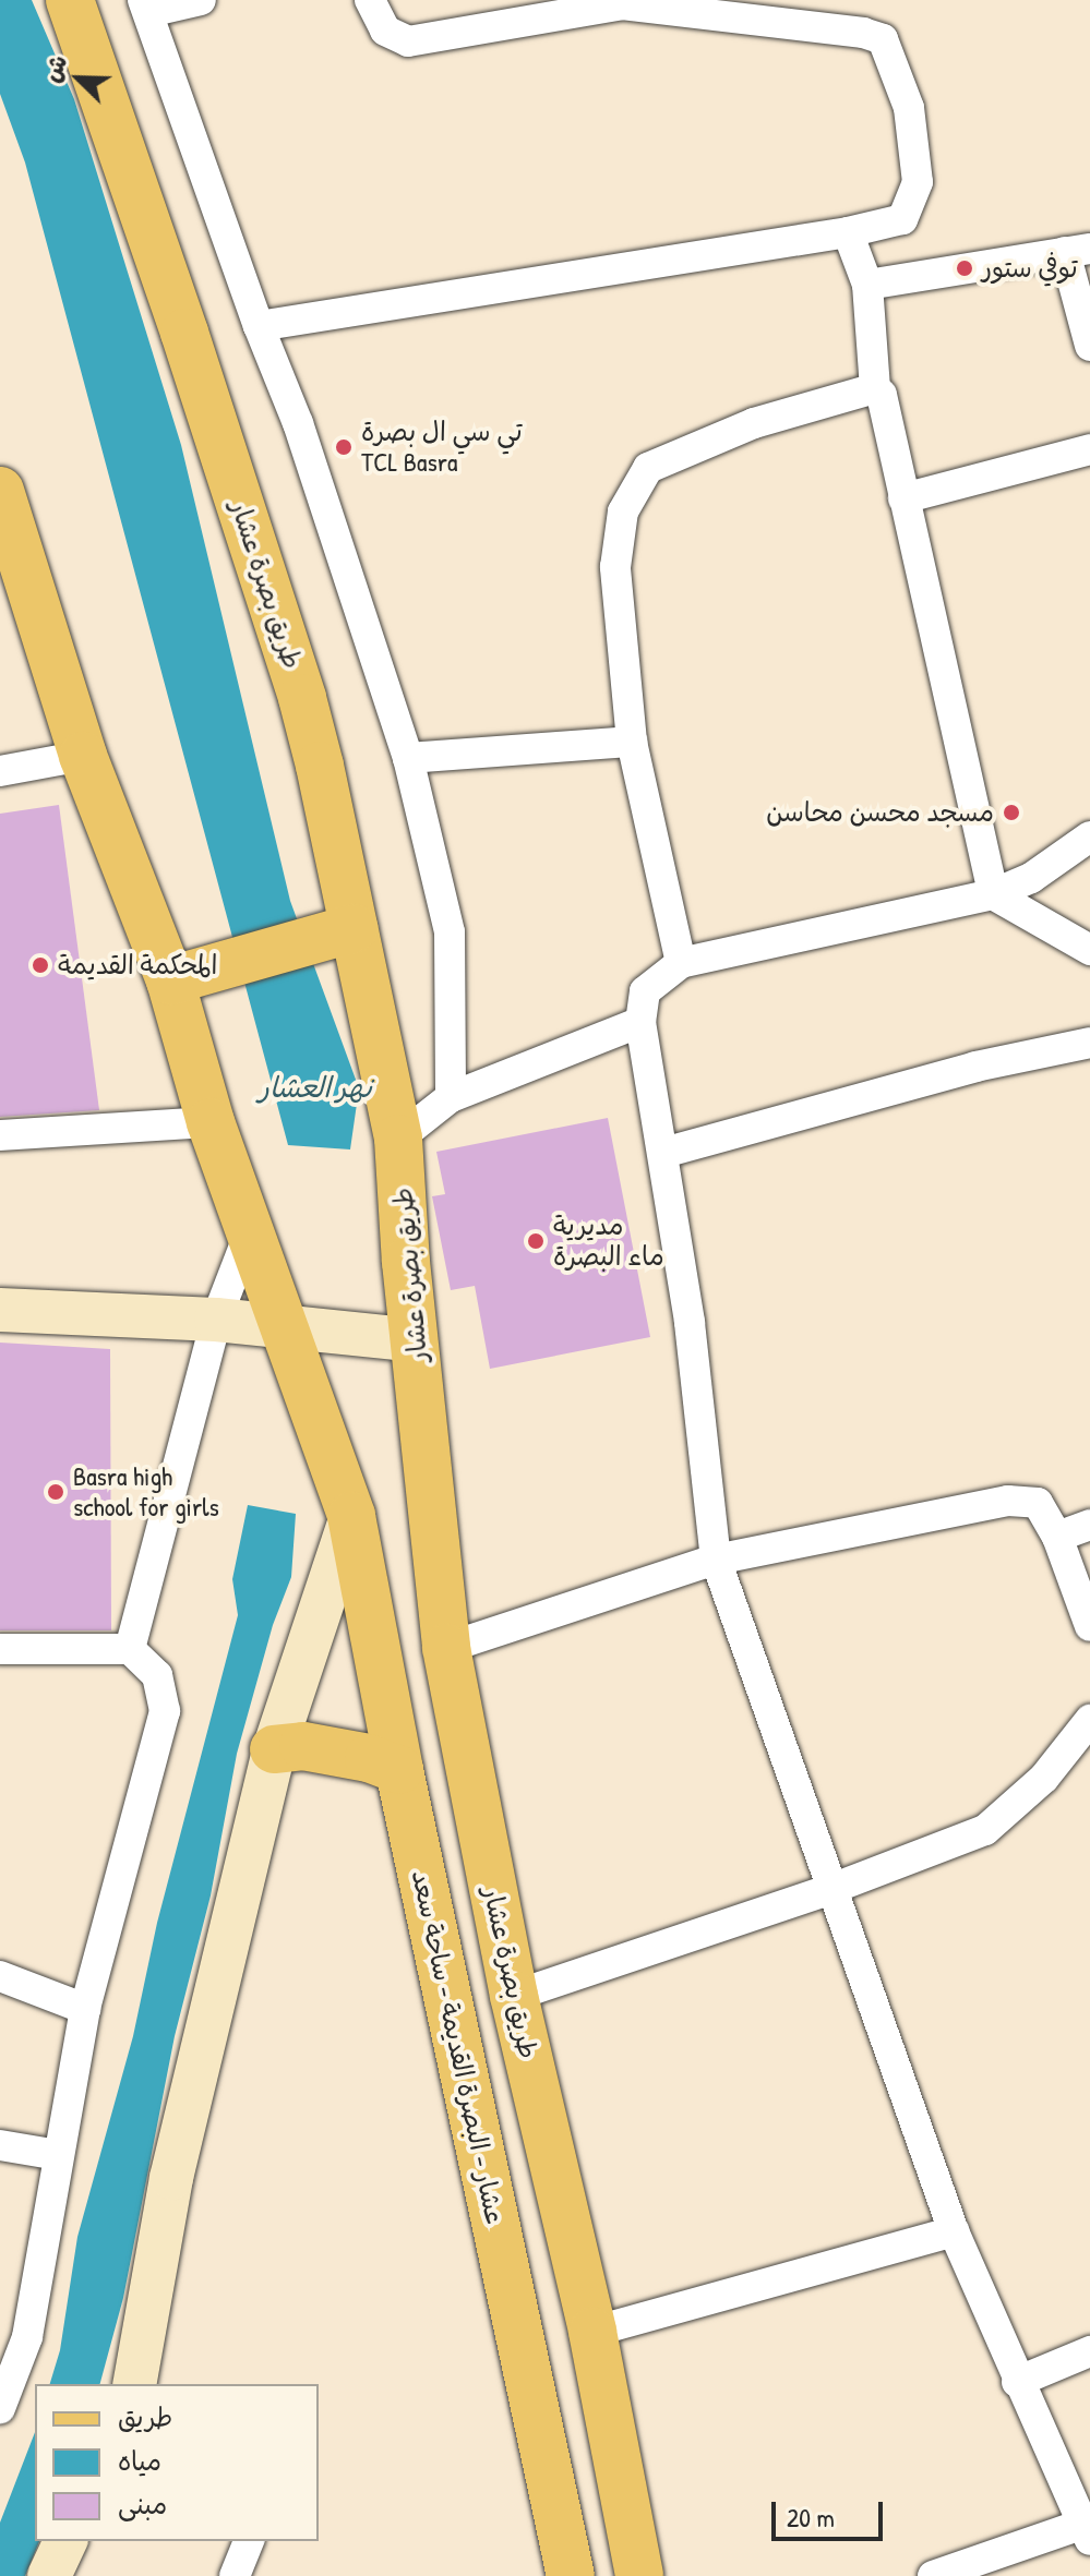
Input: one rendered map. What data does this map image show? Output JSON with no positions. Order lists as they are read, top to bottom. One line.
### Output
{"streets":{"main road":["طريق بصرة عشار","عشار - البصرة القديمة - ساحة سعد"]},"water":["نهر العشار"],"places":["توفي ستور","تي سي ال بصرة TCL Basra","مسجد محسن محاسن","المحكمة القديمة","مديرية ماء البصرة","Basra high school for girls"],"legend":["طريق","مياه","مبنى"],"scale_bar":"20 m","north":"top left"}
